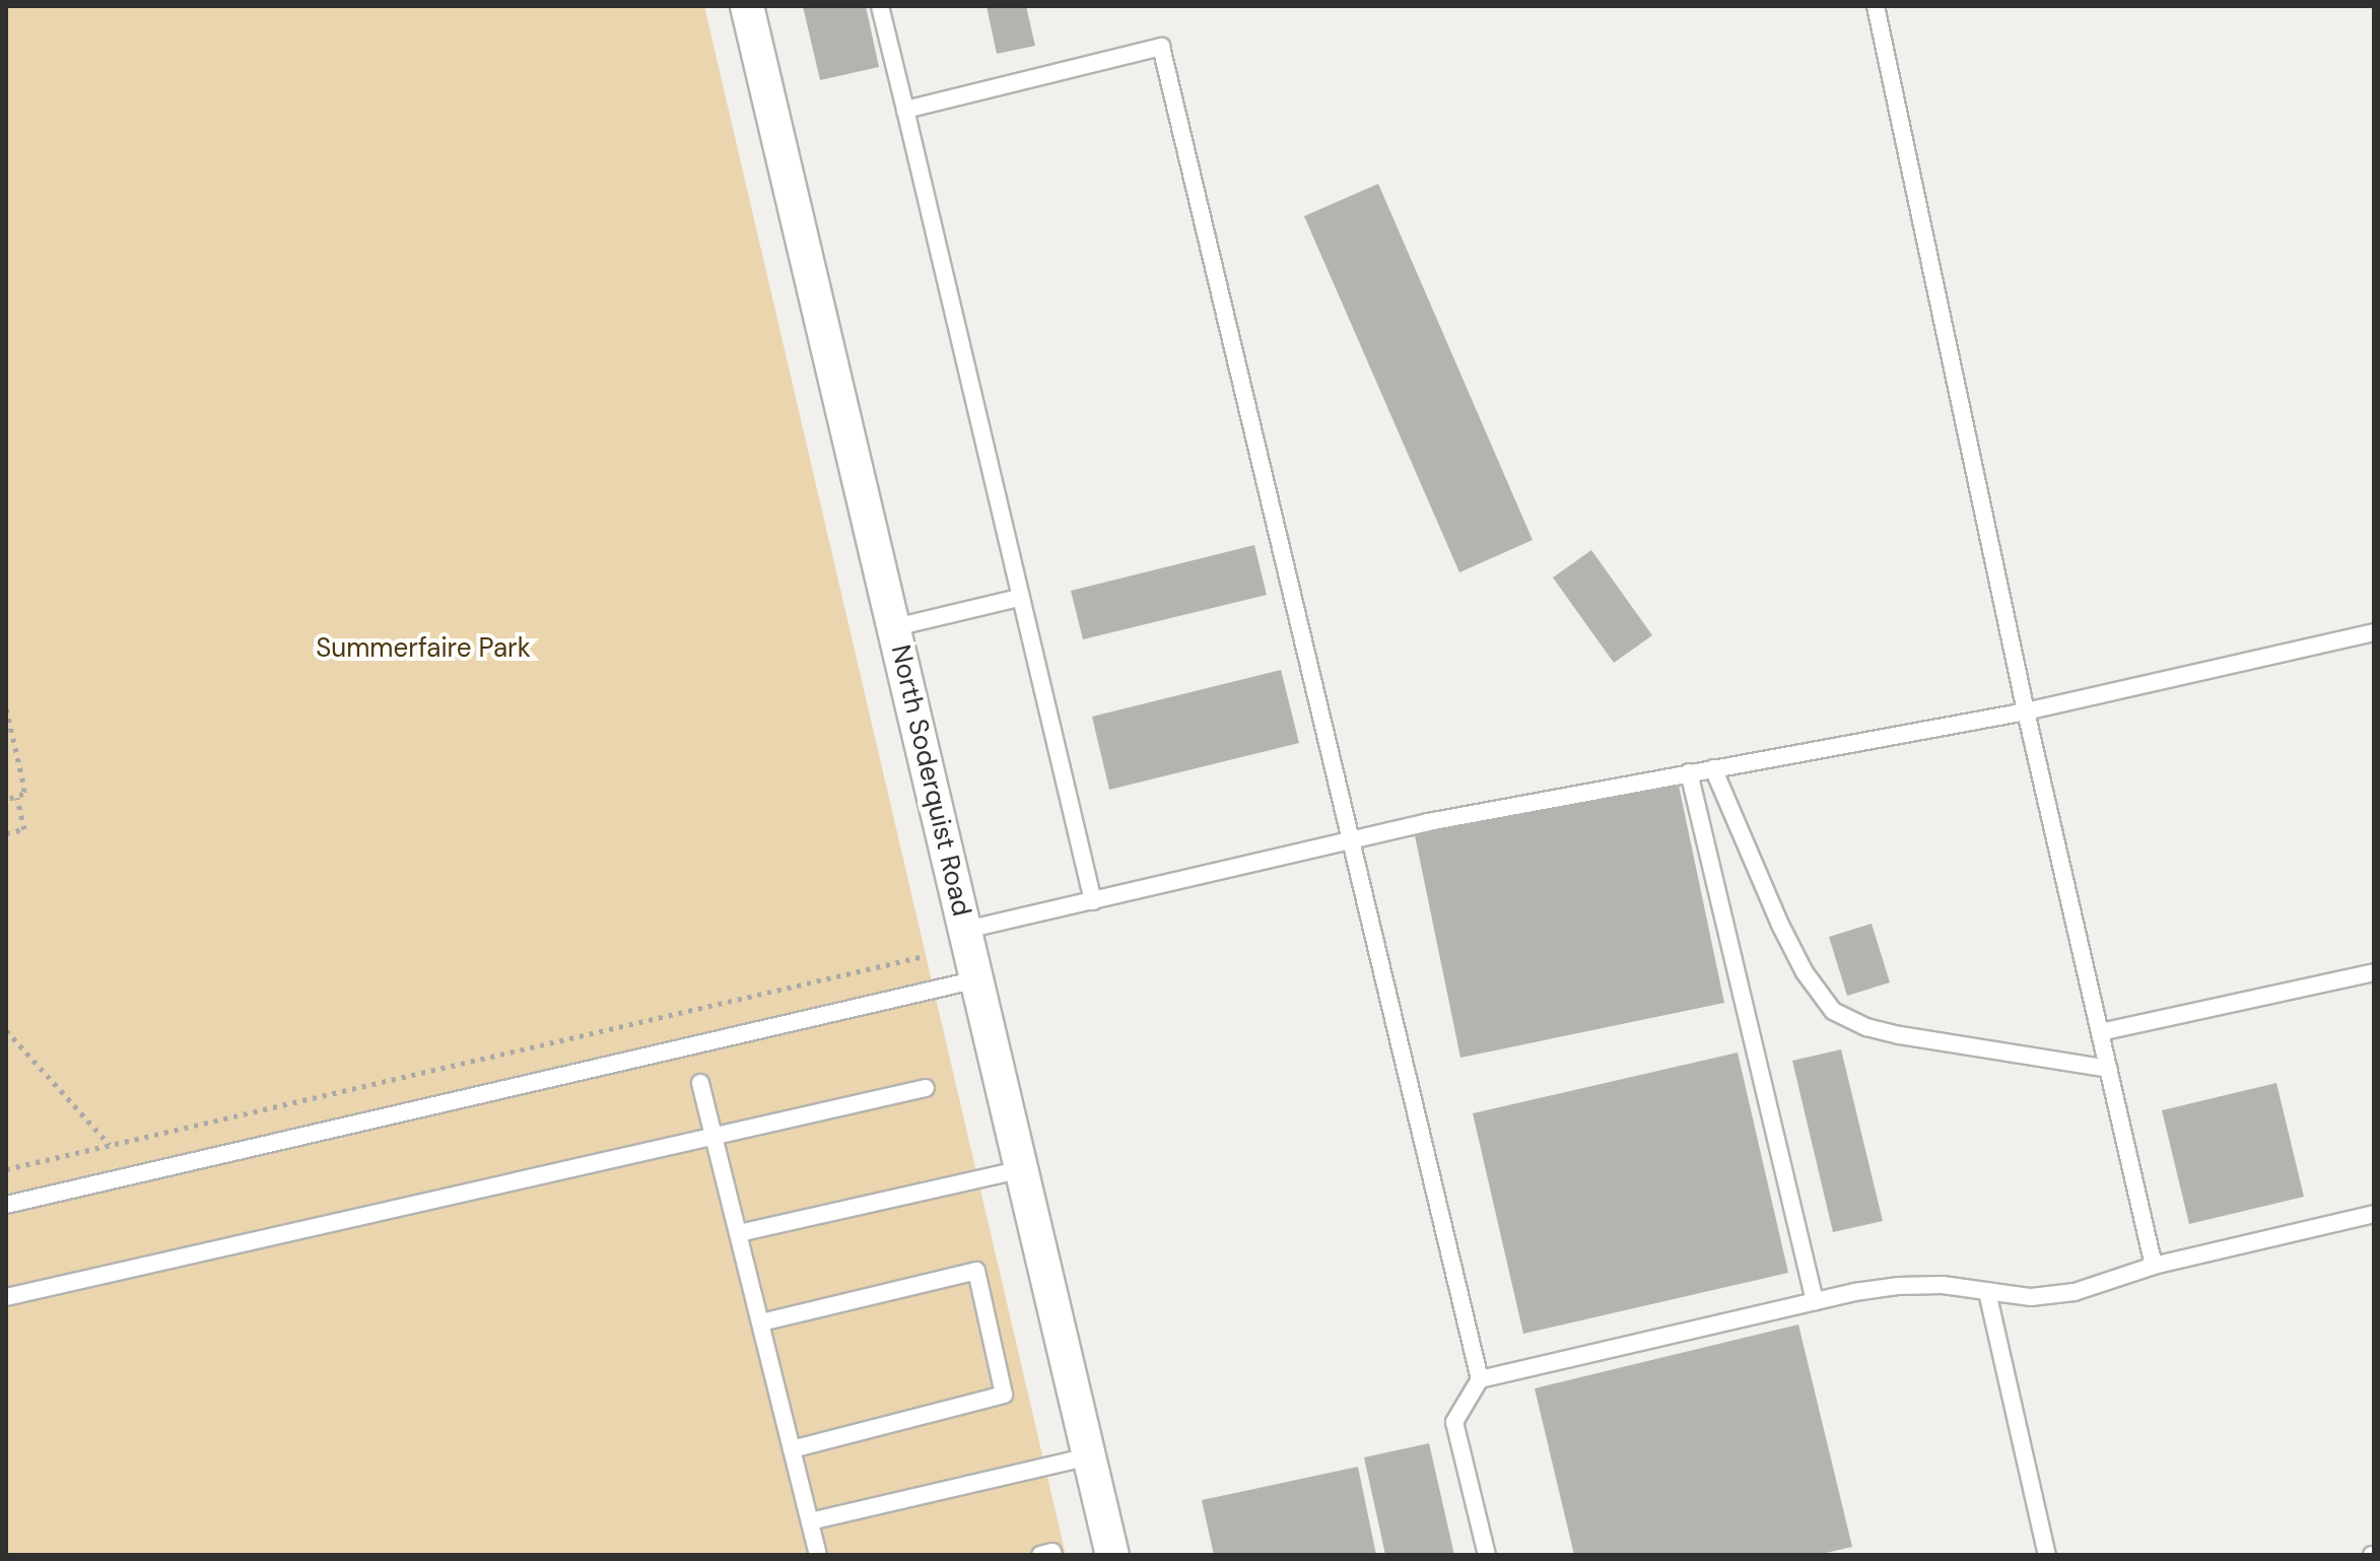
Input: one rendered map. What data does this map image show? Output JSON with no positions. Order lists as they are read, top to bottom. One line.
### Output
{"streets":{"street":["North Soderquist Road"]},"parks":["Summerfaire Park"]}
